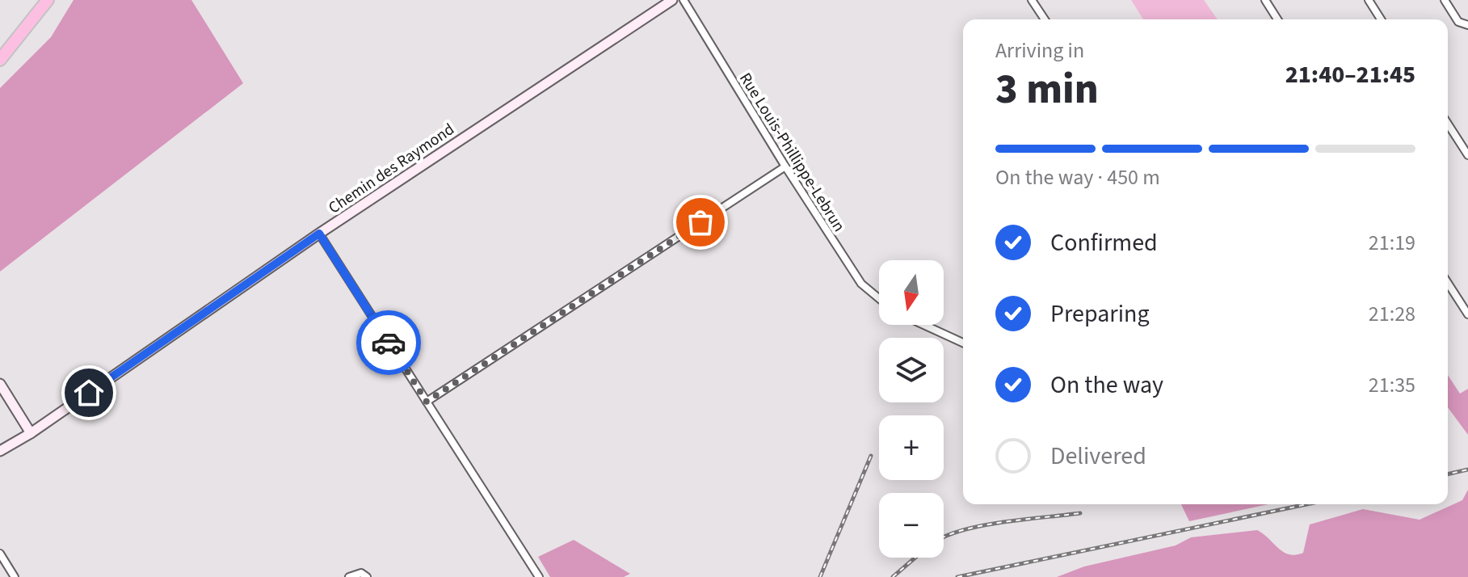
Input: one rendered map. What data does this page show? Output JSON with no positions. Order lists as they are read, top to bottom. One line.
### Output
{"streets":{"street":["Rue Louis-Phillippe-Lebrun","Chemin des Raymond"]},"north":"bottom","page":{"heading":["3 min","Arriving in","21:40–21:45"],"bar":"On the way · 450 m","list":[["Confirmed","21:19"],["Preparing","21:28"],["On the way","21:35"],"Delivered"],"map_buttons":["+","−"]}}
